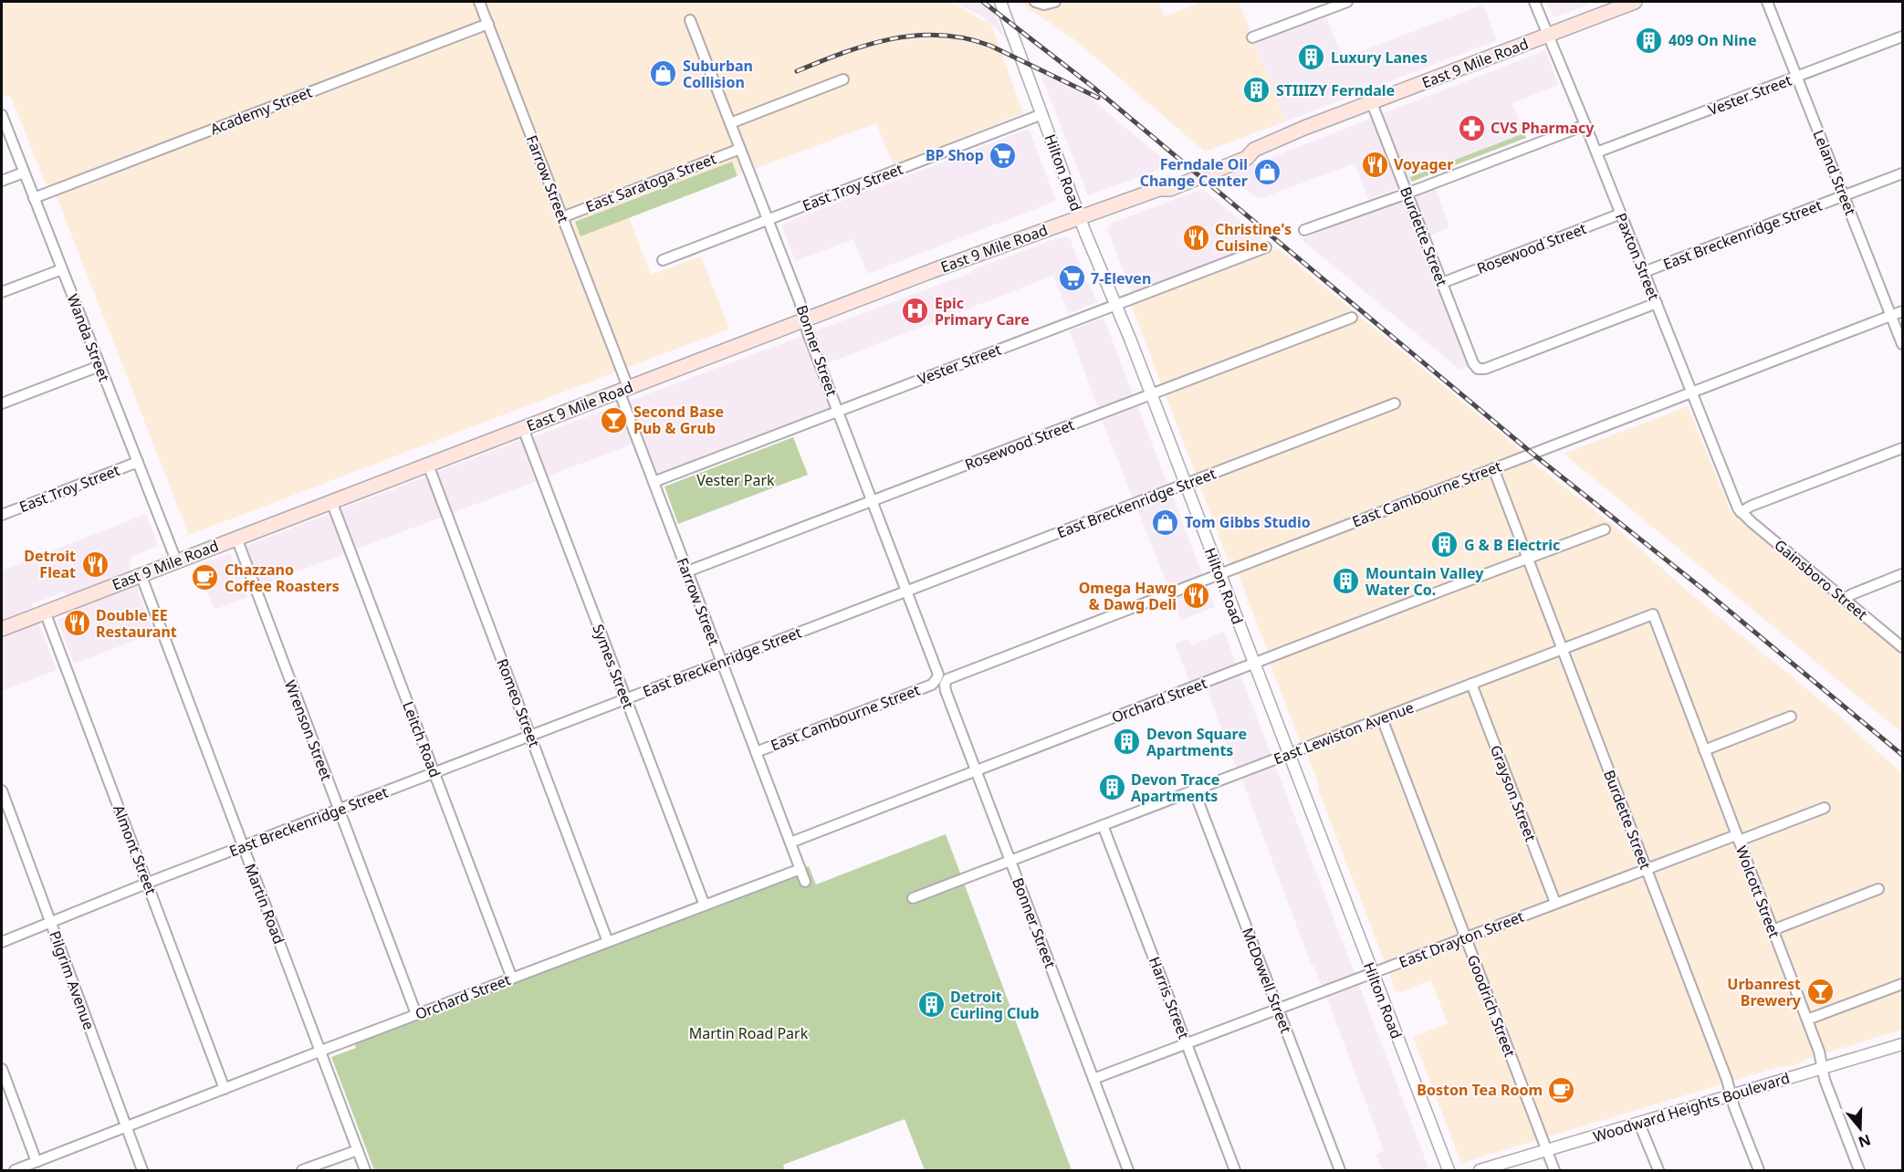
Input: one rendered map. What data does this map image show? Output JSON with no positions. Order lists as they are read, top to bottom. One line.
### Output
{"streets":{"main road":["East 9 Mile Road"],"street":["Vester Street","Academy Street","Hilton Road","Leland Street","Farrow Street","East Saratoga Street","East Troy Street","East Breckenridge Street","Burdette Street","Rosewood Street","Paxton Street","Wanda Street","Bonner Street","East Cambourne Street","Gainsboro Street","Symes Street","Orchard Street","Romeo Street","Wrenson Street","East Lewiston Avenue","Leitch Road","Grayson Street","Almont Street","Wolcott Street","Martin Road","East Drayton Street","Pilgrim Avenue","McDowell Street","Harris Street","Goodrich Street","Woodward Heights Boulevard"]},"crossings":[["East 9 Mile Road","Hilton Road"],["East 9 Mile Road","Farrow Street"],["East 9 Mile Road","Burdette Street"],["East 9 Mile Road","Paxton Street"],["East 9 Mile Road","Wanda Street"],["East 9 Mile Road","Bonner Street"],["East 9 Mile Road","Symes Street"],["East 9 Mile Road","Romeo Street"],["East 9 Mile Road","Wrenson Street"],["East 9 Mile Road","Leitch Road"],["East 9 Mile Road","Almont Street"],["East 9 Mile Road","Martin Road"],["Vester Street","Hilton Road"],["Vester Street","Leland Street"],["Vester Street","Farrow Street"],["Vester Street","Paxton Street"],["Vester Street","Bonner Street"],["Academy Street","Farrow Street"],["Academy Street","Wanda Street"],["Hilton Road","East Troy Street"],["Hilton Road","East Breckenridge Street"],["Hilton Road","Rosewood Street"],["Hilton Road","East Cambourne Street"],["Hilton Road","Orchard Street"],["Hilton Road","East Lewiston Avenue"],["Hilton Road","East Drayton Street"],["Leland Street","East Breckenridge Street"],["Leland Street","East Cambourne Street"],["Farrow Street","East Saratoga Street"],["Farrow Street","East Breckenridge Street"],["Farrow Street","Rosewood Street"],["Farrow Street","East Cambourne Street"],["Farrow Street","Orchard Street"],["East Saratoga Street","Bonner Street"],["East Troy Street","Wanda Street"],["East Troy Street","Bonner Street"],["East Breckenridge Street","Paxton Street"],["East Breckenridge Street","Bonner Street"],["East Breckenridge Street","Symes Street"],["East Breckenridge Street","Romeo Street"],["East Breckenridge Street","Wrenson Street"],["East Breckenridge Street","Leitch Road"],["East Breckenridge Street","Almont Street"],["East Breckenridge Street","Martin Road"],["East Breckenridge Street","Pilgrim Avenue"],["Burdette Street","Rosewood Street"],["Burdette Street","Paxton Street"],["Burdette Street","East Cambourne Street"],["Burdette Street","Orchard Street"],["Burdette Street","East Lewiston Avenue"],["Burdette Street","East Drayton Street"],["Burdette Street","Woodward Heights Boulevard"],["Rosewood Street","Paxton Street"],["Rosewood Street","Bonner Street"],["Paxton Street","East Cambourne Street"],["Paxton Street","Gainsboro Street"],["Bonner Street","East Cambourne Street"],["Bonner Street","Orchard Street"],["Bonner Street","East Lewiston Avenue"],["Bonner Street","East Drayton Street"],["Symes Street","Orchard Street"],["Orchard Street","Romeo Street"],["Orchard Street","Wrenson Street"],["Orchard Street","Leitch Road"],["Orchard Street","Almont Street"],["Orchard Street","Martin Road"],["Orchard Street","Pilgrim Avenue"],["East Lewiston Avenue","Grayson Street"],["East Lewiston Avenue","Wolcott Street"],["East Lewiston Avenue","McDowell Street"],["East Lewiston Avenue","Harris Street"],["East Lewiston Avenue","Goodrich Street"],["Grayson Street","East Drayton Street"],["Wolcott Street","East Drayton Street"],["Wolcott Street","Woodward Heights Boulevard"],["East Drayton Street","McDowell Street"],["East Drayton Street","Harris Street"],["East Drayton Street","Goodrich Street"],["Goodrich Street","Woodward Heights Boulevard"]],"parks":["Vester Park","Martin Road Park"],"places":{"building":["409 On Nine","Luxury Lanes","STIIIZY Ferndale","G & B Electric","Mountain Valley Water Co.","Devon Square Apartments","Devon Trace Apartments","Detroit Curling Club"],"shop":["Suburban Collision","Ferndale Oil Change Center","Tom Gibbs Studio"],"pharmacy":["CVS Pharmacy"],"supermarket":["BP Shop","7-Eleven"],"restaurant":["Voyager","Christine's Cuisine","Detroit Fleat","Omega Hawg & Dawg Deli","Double EE Restaurant"],"hospital":["Epic Primary Care"],"bar":["Second Base Pub & Grub","Urbanrest Brewery"],"cafe":["Chazzano Coffee Roasters","Boston Tea Room"]},"north":"bottom"}
